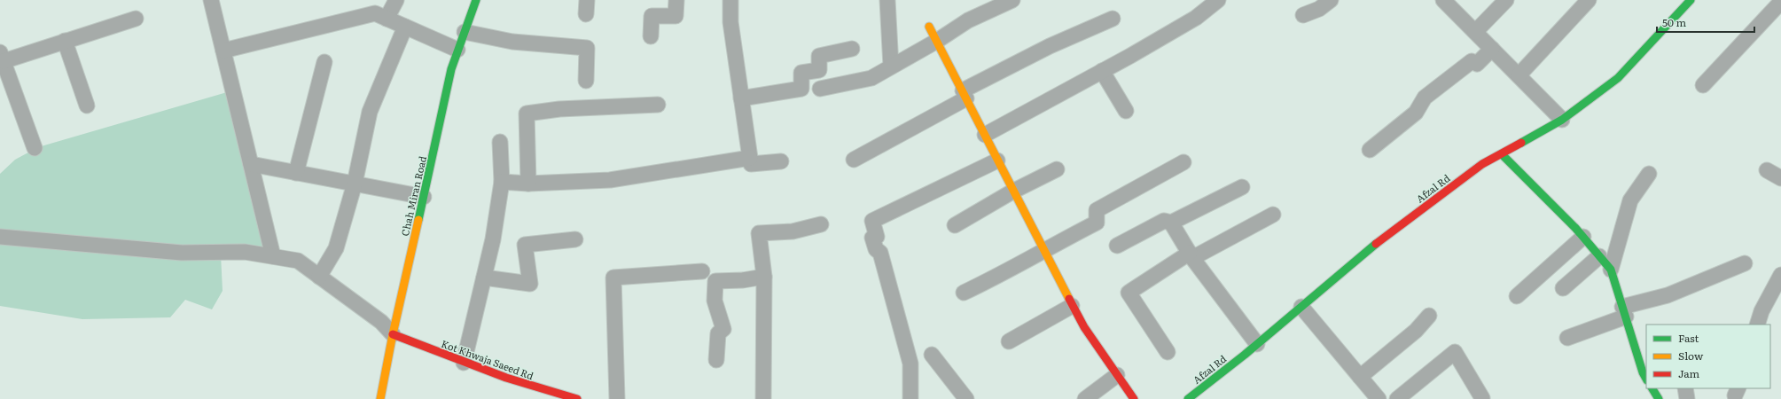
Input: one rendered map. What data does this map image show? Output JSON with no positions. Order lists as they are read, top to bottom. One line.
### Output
{"streets":{"street":["Afzal Rd","Chah Miran Road","Kot Khwaja Saeed Rd"]},"crossings":[["Chah Miran Road","Kot Khwaja Saeed Rd"]],"legend":["Fast","Slow","Jam"],"scale_bar":"50 m"}
